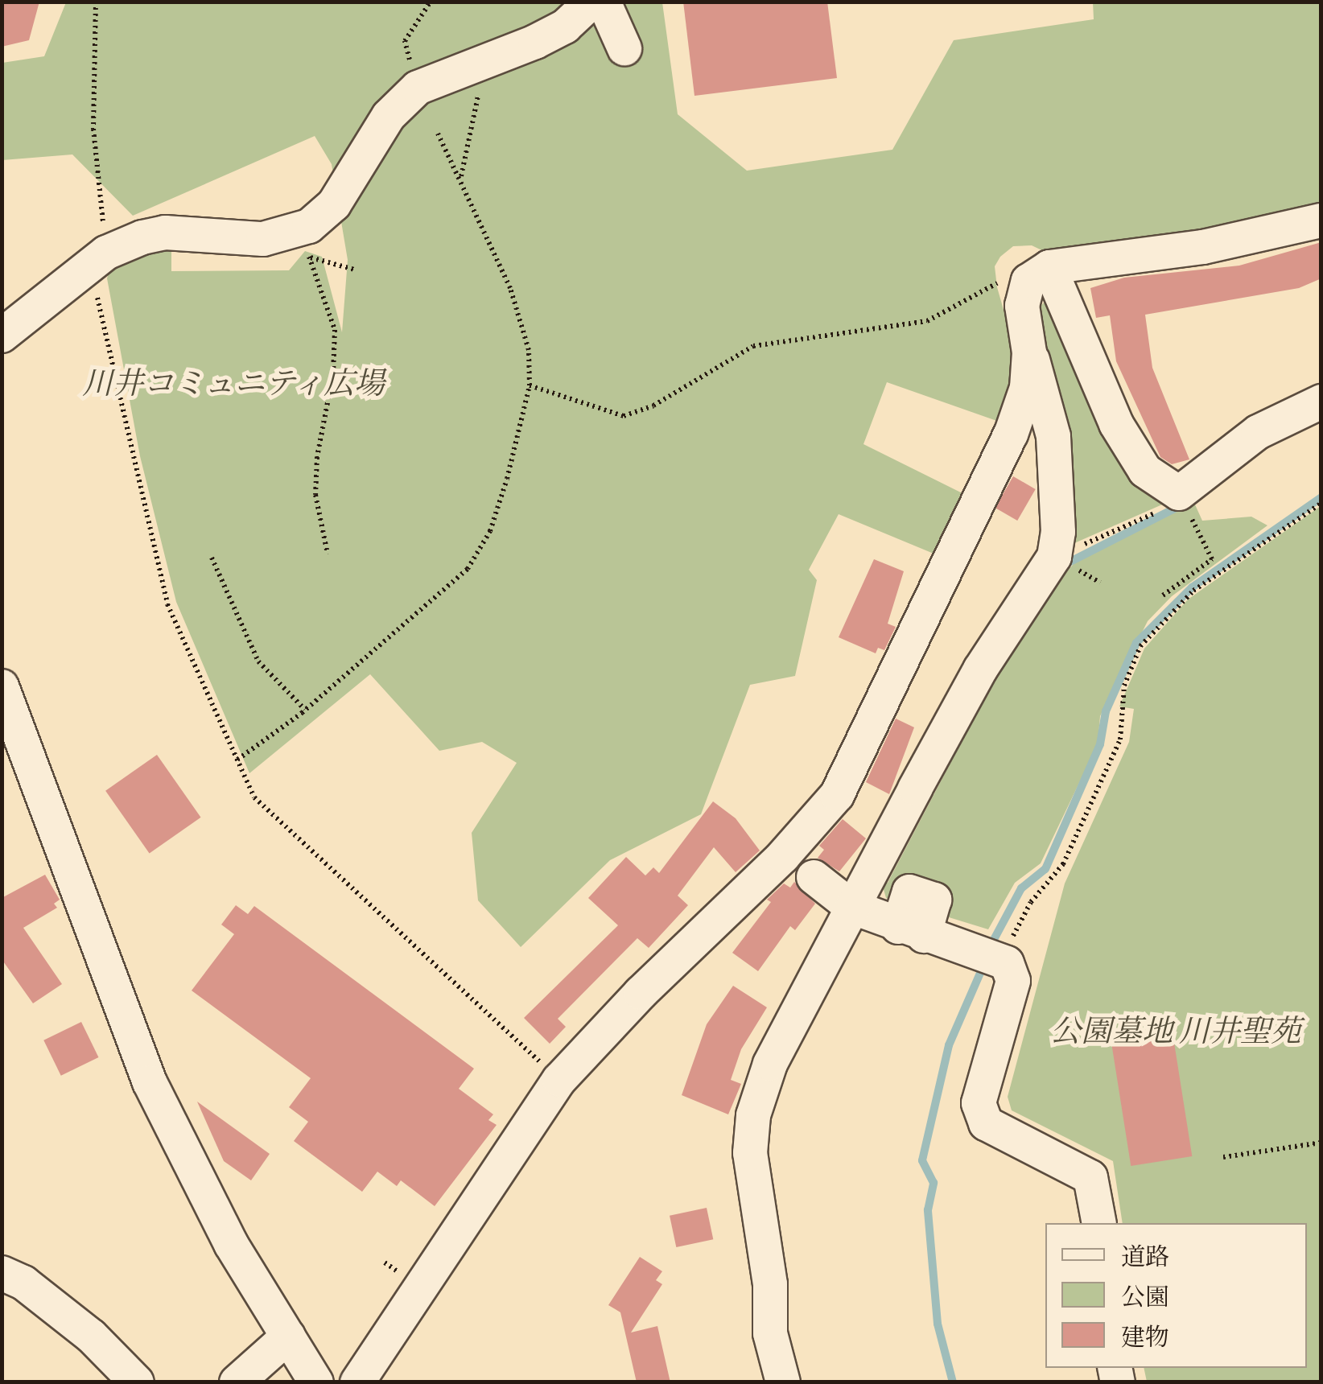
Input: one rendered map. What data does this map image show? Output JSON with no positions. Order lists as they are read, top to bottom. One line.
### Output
{"parks":["川井コミュニティ広場","公園墓地 川井聖苑"],"legend":["道路","公園","建物"]}
